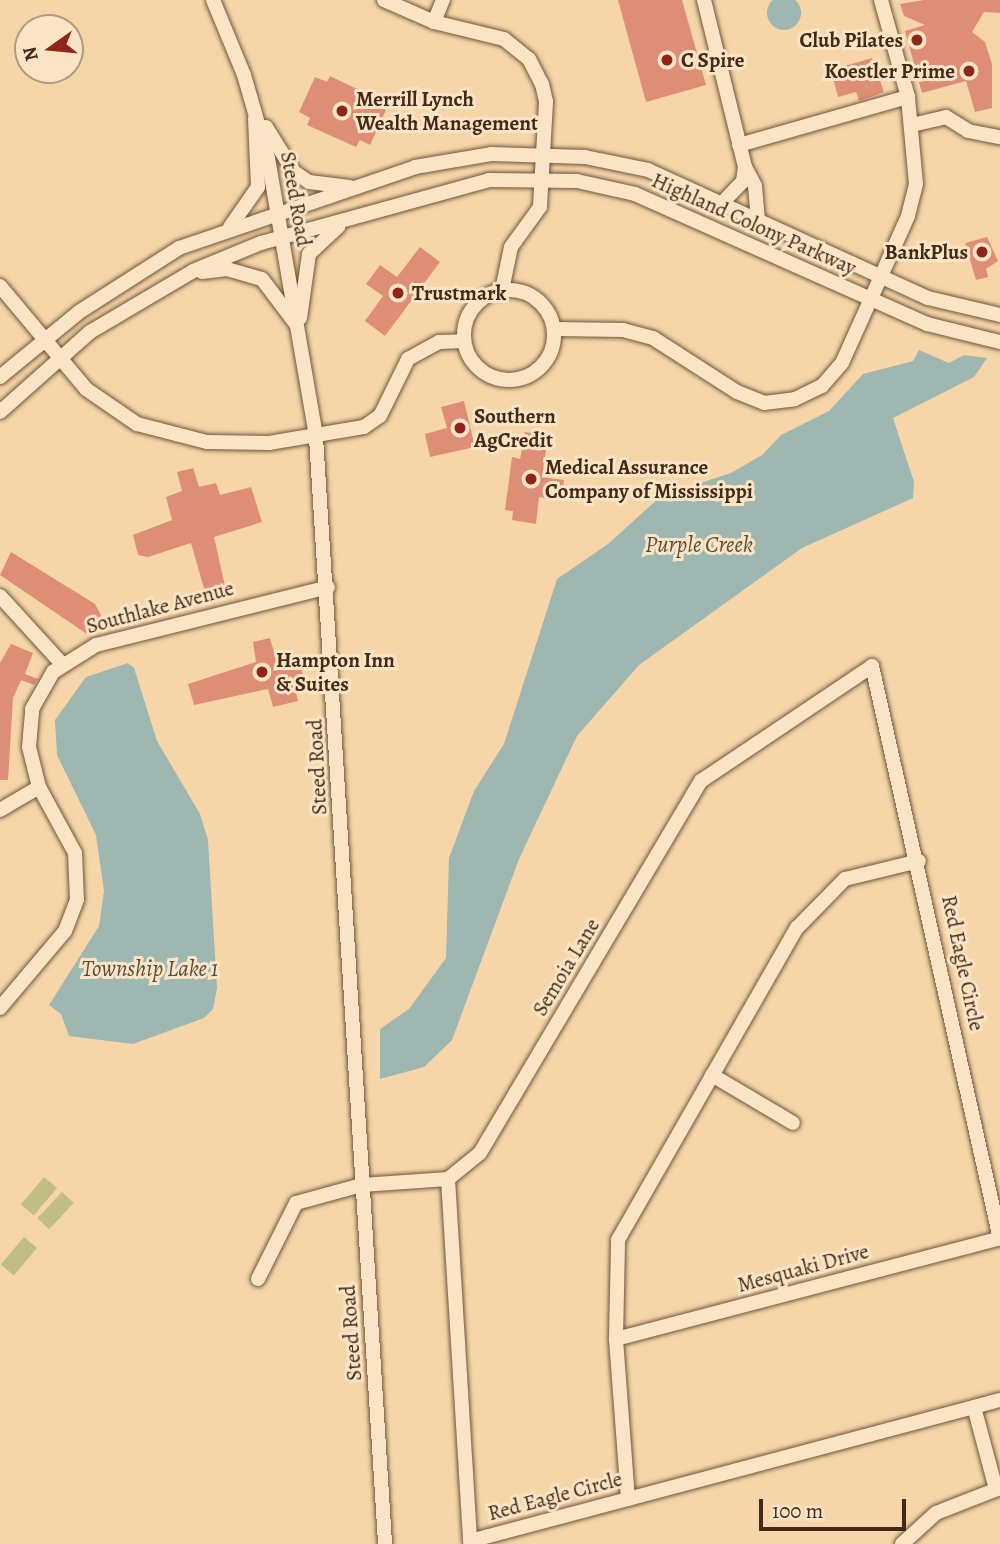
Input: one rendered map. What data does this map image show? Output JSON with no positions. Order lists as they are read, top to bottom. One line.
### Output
{"streets":{"street":["Steed Road","Highland Colony Parkway","Southlake Avenue","Red Eagle Circle","Semoia Lane","Mesquaki Drive"]},"crossings":[["Steed Road","Highland Colony Parkway"],["Steed Road","Southlake Avenue"],["Red Eagle Circle","Semoia Lane"],["Red Eagle Circle","Mesquaki Drive"]],"water":["Purple Creek","Township Lake 1"],"places":["Club Pilates","C Spire","Koestler Prime","Merrill Lynch Wealth Management","BankPlus","Trustmark","Southern AgCredit","Medical Assurance Company of Mississippi","Hampton Inn & Suites"],"scale_bar":"100 m","north":"left"}
